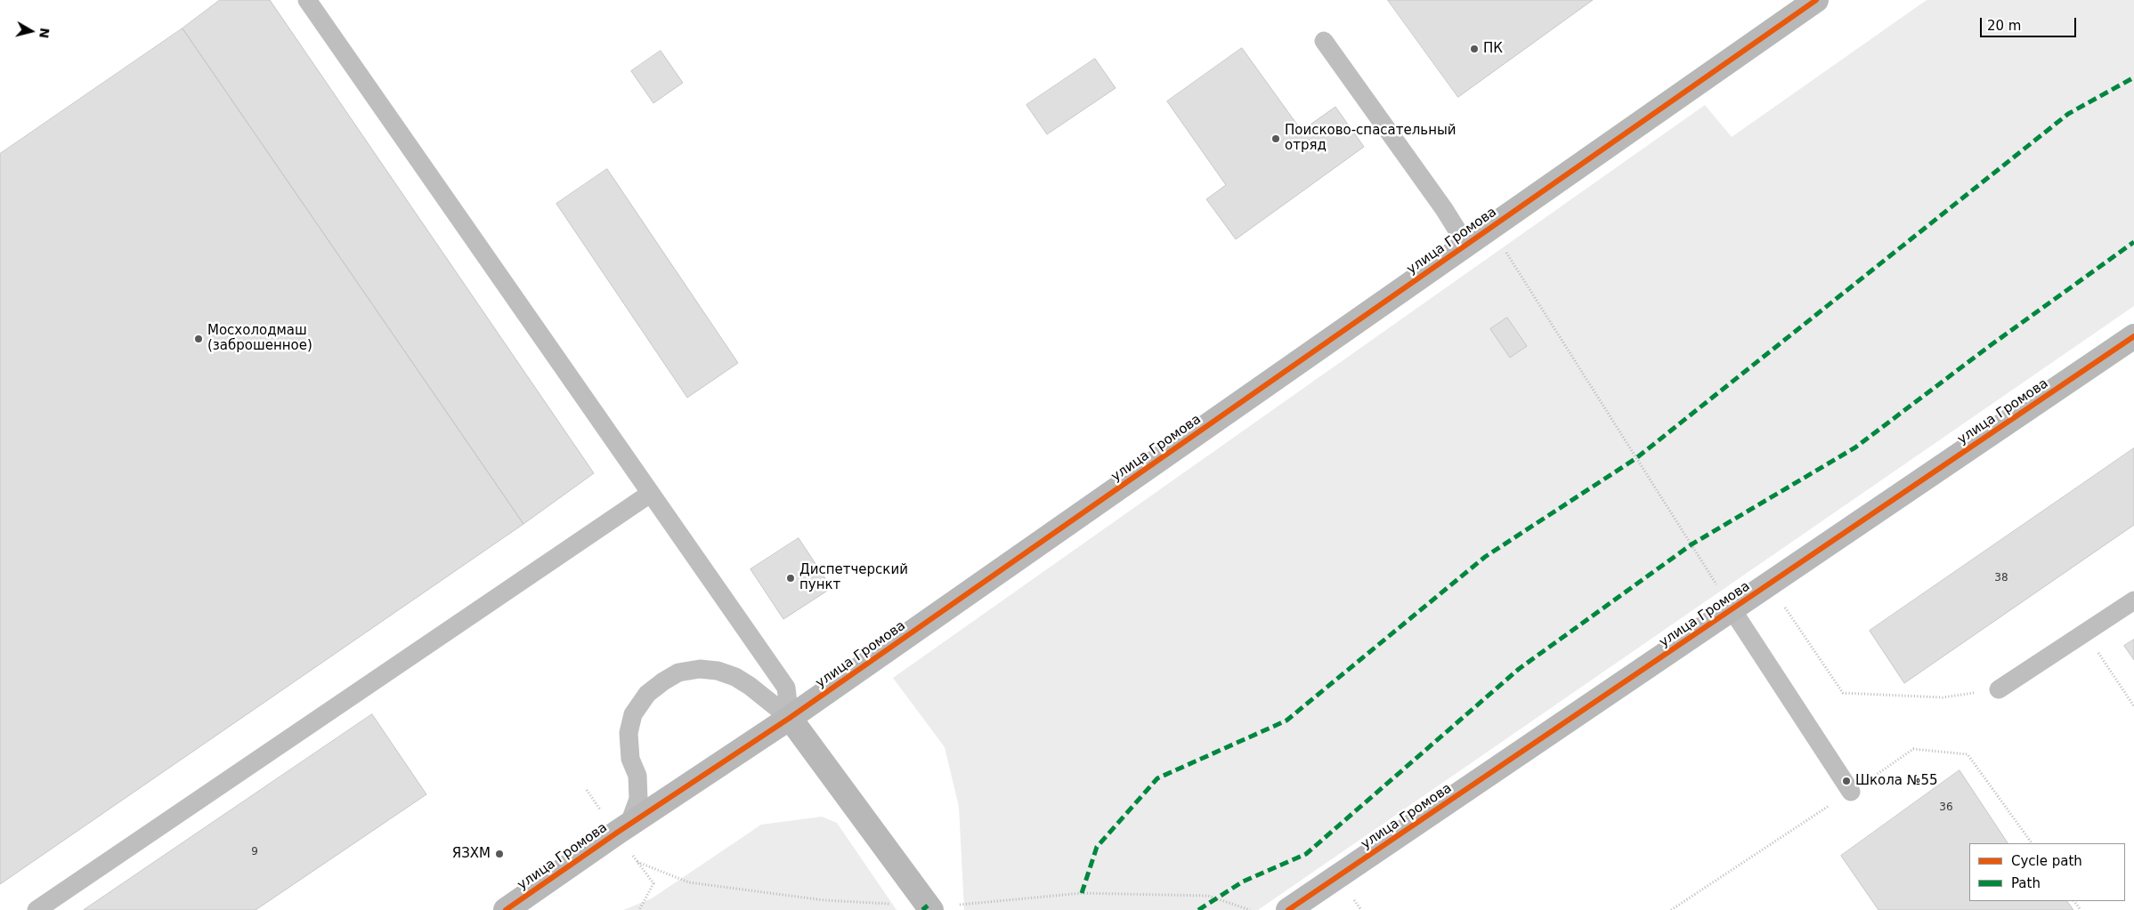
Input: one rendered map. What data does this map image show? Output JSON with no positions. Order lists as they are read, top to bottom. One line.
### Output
{"streets":{"street":["улица Громова"]},"places":["ПК","Поисково-спасательный отряд","Мосхолодмаш (заброшенное)","Диспетчерский пункт","Школа №55","ЯЗХМ"],"house_numbers":["38","36","9"],"legend":["Cycle path","Path"],"scale_bar":"20 m","north":"right"}
